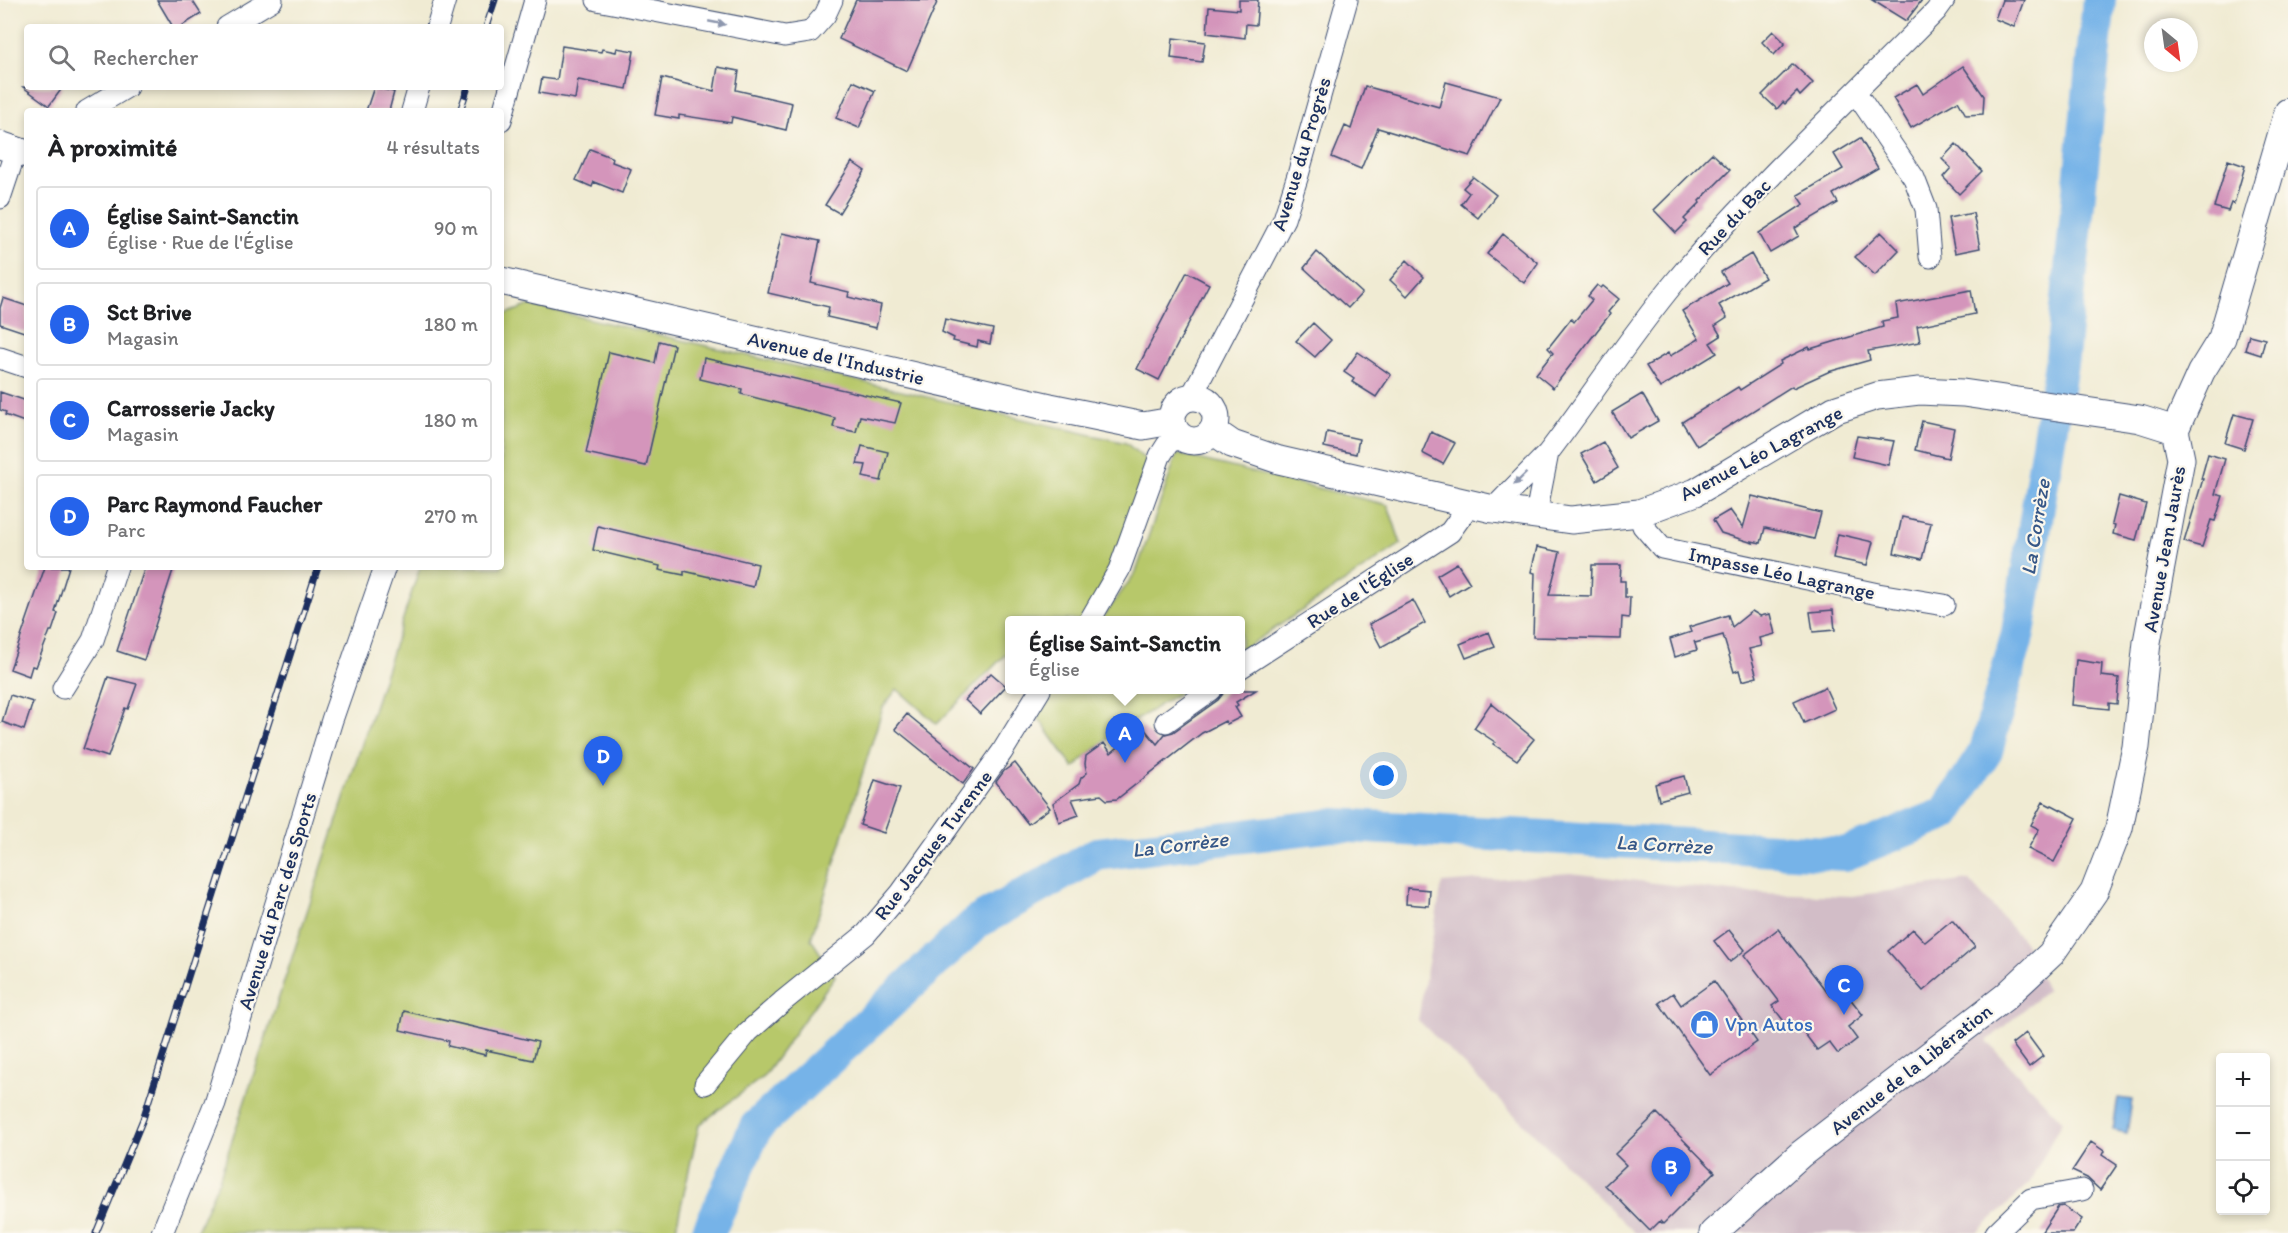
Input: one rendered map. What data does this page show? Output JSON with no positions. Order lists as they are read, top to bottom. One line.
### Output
{"streets":{"main road":["Avenue de l'Industrie","Avenue Léo Lagrange","Avenue Jean Jaurès","Avenue de la Libération"],"street":["Avenue du Progrès","Rue du Bac","Impasse Léo Lagrange","Rue de l'Église","Rue Jacques Turenne","Avenue du Parc des Sports"]},"crossings":[["Avenue du Progrès","Avenue de l'Industrie"],["Avenue du Progrès","Avenue Léo Lagrange"],["Rue du Bac","Avenue Léo Lagrange"],["Rue du Bac","Rue de l'Église"],["Avenue de l'Industrie","Avenue Léo Lagrange"],["Avenue Léo Lagrange","Avenue Jean Jaurès"],["Avenue Léo Lagrange","Impasse Léo Lagrange"],["Avenue Léo Lagrange","Rue de l'Église"],["Avenue Jean Jaurès","Avenue de la Libération"]],"water":["La Corrèze"],"places":{"shop":["Vpn Autos"]},"north":"bottom right","page":{"search":"Rechercher","heading":["À proximité","4 résultats"],"list":[{"mark":"A","name":"Église Saint-Sanctin","note":"Église · Rue de l'Église","value":"90 m"},{"mark":"B","name":"Sct Brive","note":"Magasin","value":"180 m"},{"mark":"C","name":"Carrosserie Jacky","note":"Magasin","value":"180 m"},{"mark":"D","name":"Parc Raymond Faucher","note":"Parc","value":"270 m"}],"popup":["Église Saint-Sanctin","Église"],"pins":["A","D","C","B"],"map_buttons":["+","−"]}}
